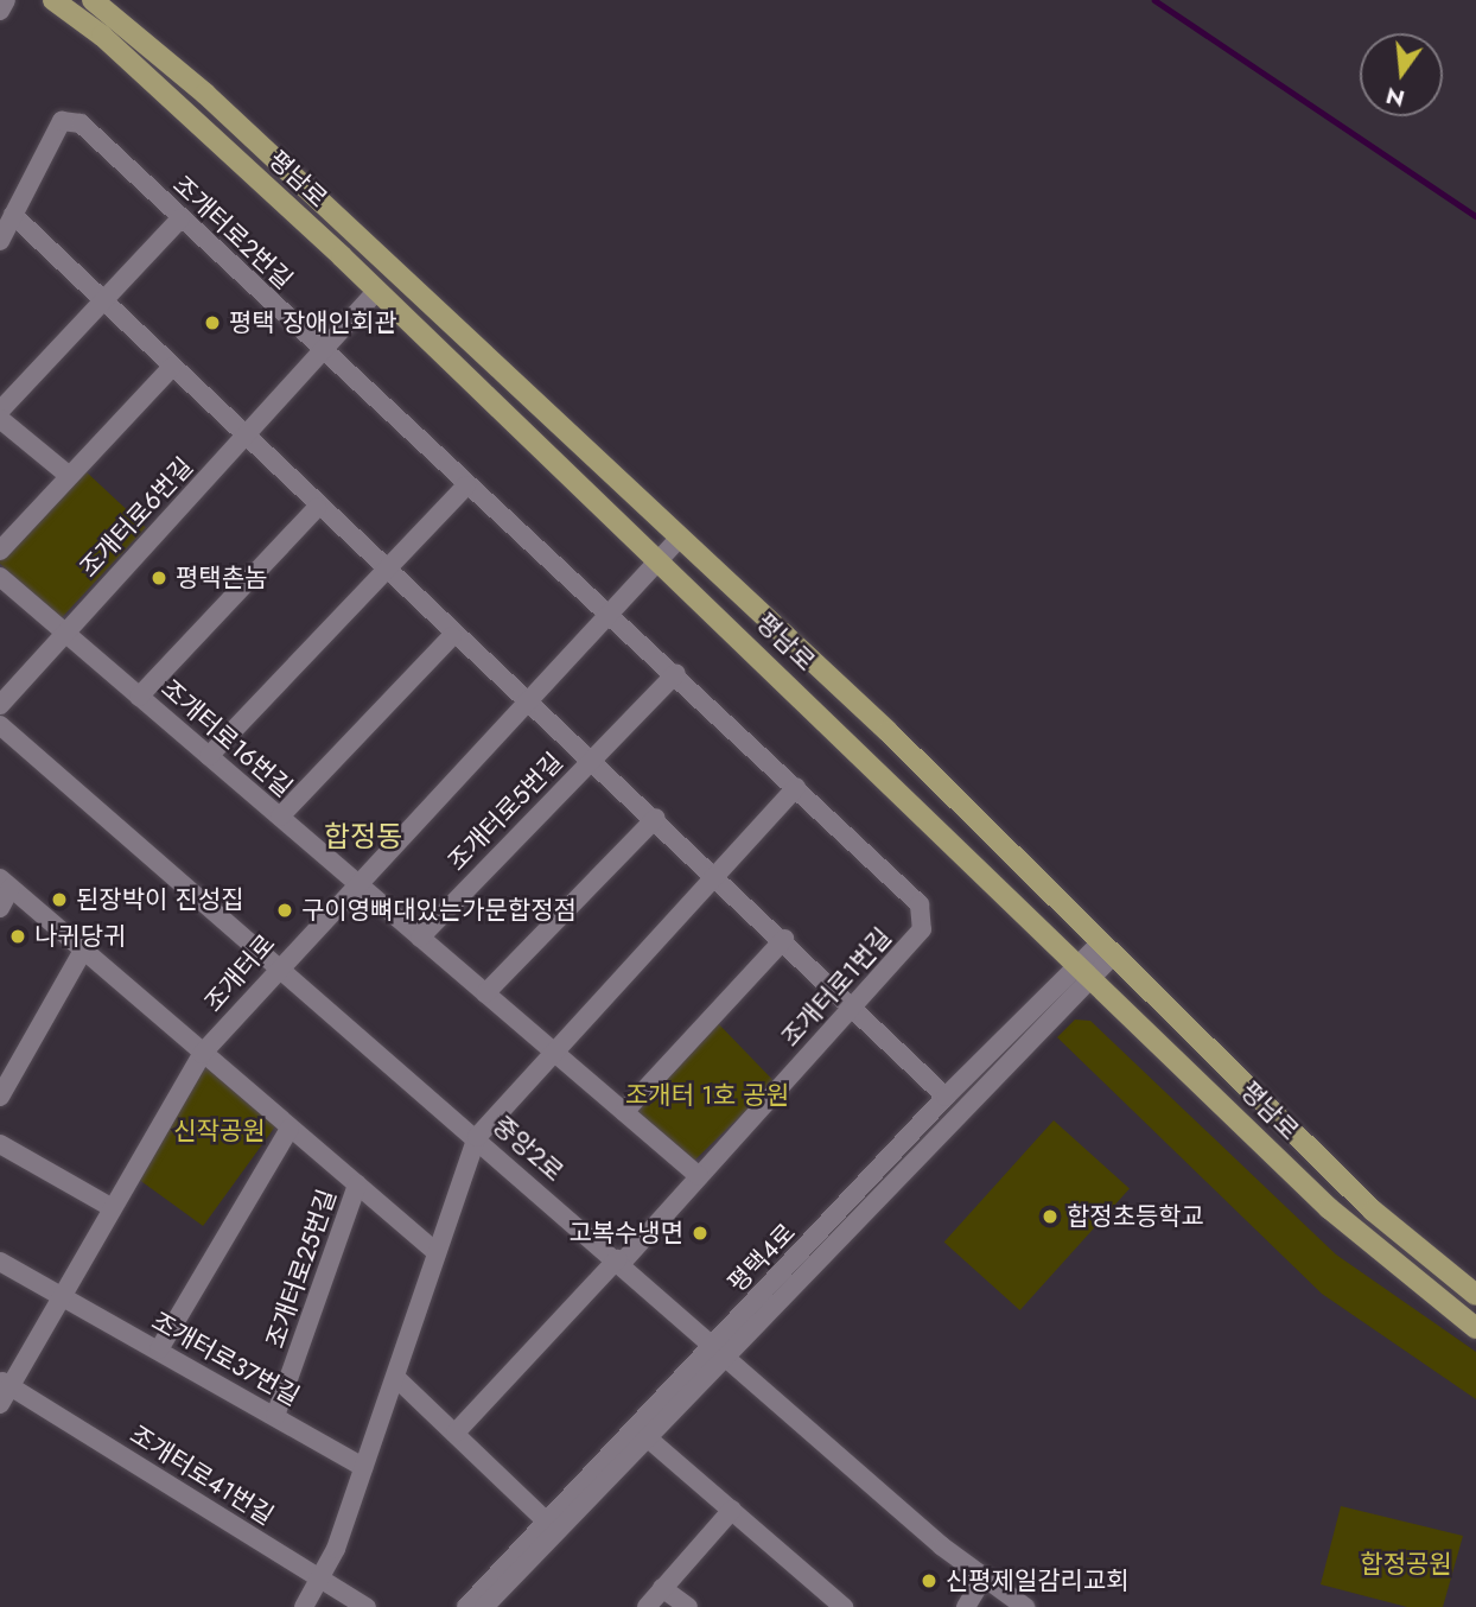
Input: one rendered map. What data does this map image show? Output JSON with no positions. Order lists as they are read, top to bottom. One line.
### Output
{"streets":{"main road":["평남로"],"street":["조개터로2번길","조개터로6번길","조개터로16번길","조개터로5번길","조개터로","조개터로1번길","중앙2로","평택4로","조개터로25번길","조개터로37번길","조개터로41번길"]},"crossings":[["평남로","조개터로6번길"],["평남로","조개터로"],["평남로","평택4로"],["조개터로2번길","조개터로6번길"],["조개터로2번길","조개터로"],["조개터로2번길","조개터로1번길"],["조개터로6번길","조개터로16번길"],["조개터로16번길","조개터로5번길"],["조개터로16번길","조개터로"],["조개터로16번길","조개터로1번길"],["조개터로5번길","조개터로"],["조개터로5번길","조개터로1번길"],["조개터로5번길","평택4로"],["조개터로","조개터로1번길"],["조개터로","중앙2로"],["조개터로","조개터로25번길"],["조개터로","조개터로37번길"],["조개터로","조개터로41번길"],["조개터로1번길","중앙2로"],["중앙2로","평택4로"],["조개터로25번길","조개터로37번길"]],"districts":["합정동"],"parks":["조개터 1호 공원","신작공원","합정공원"],"places":["평택 장애인회관","평택촌놈","된장박이 진성집","구이영뼈대있는가문합정점","나귀당귀","합정초등학교","고복수냉면","신평제일감리교회"],"north":"bottom"}
